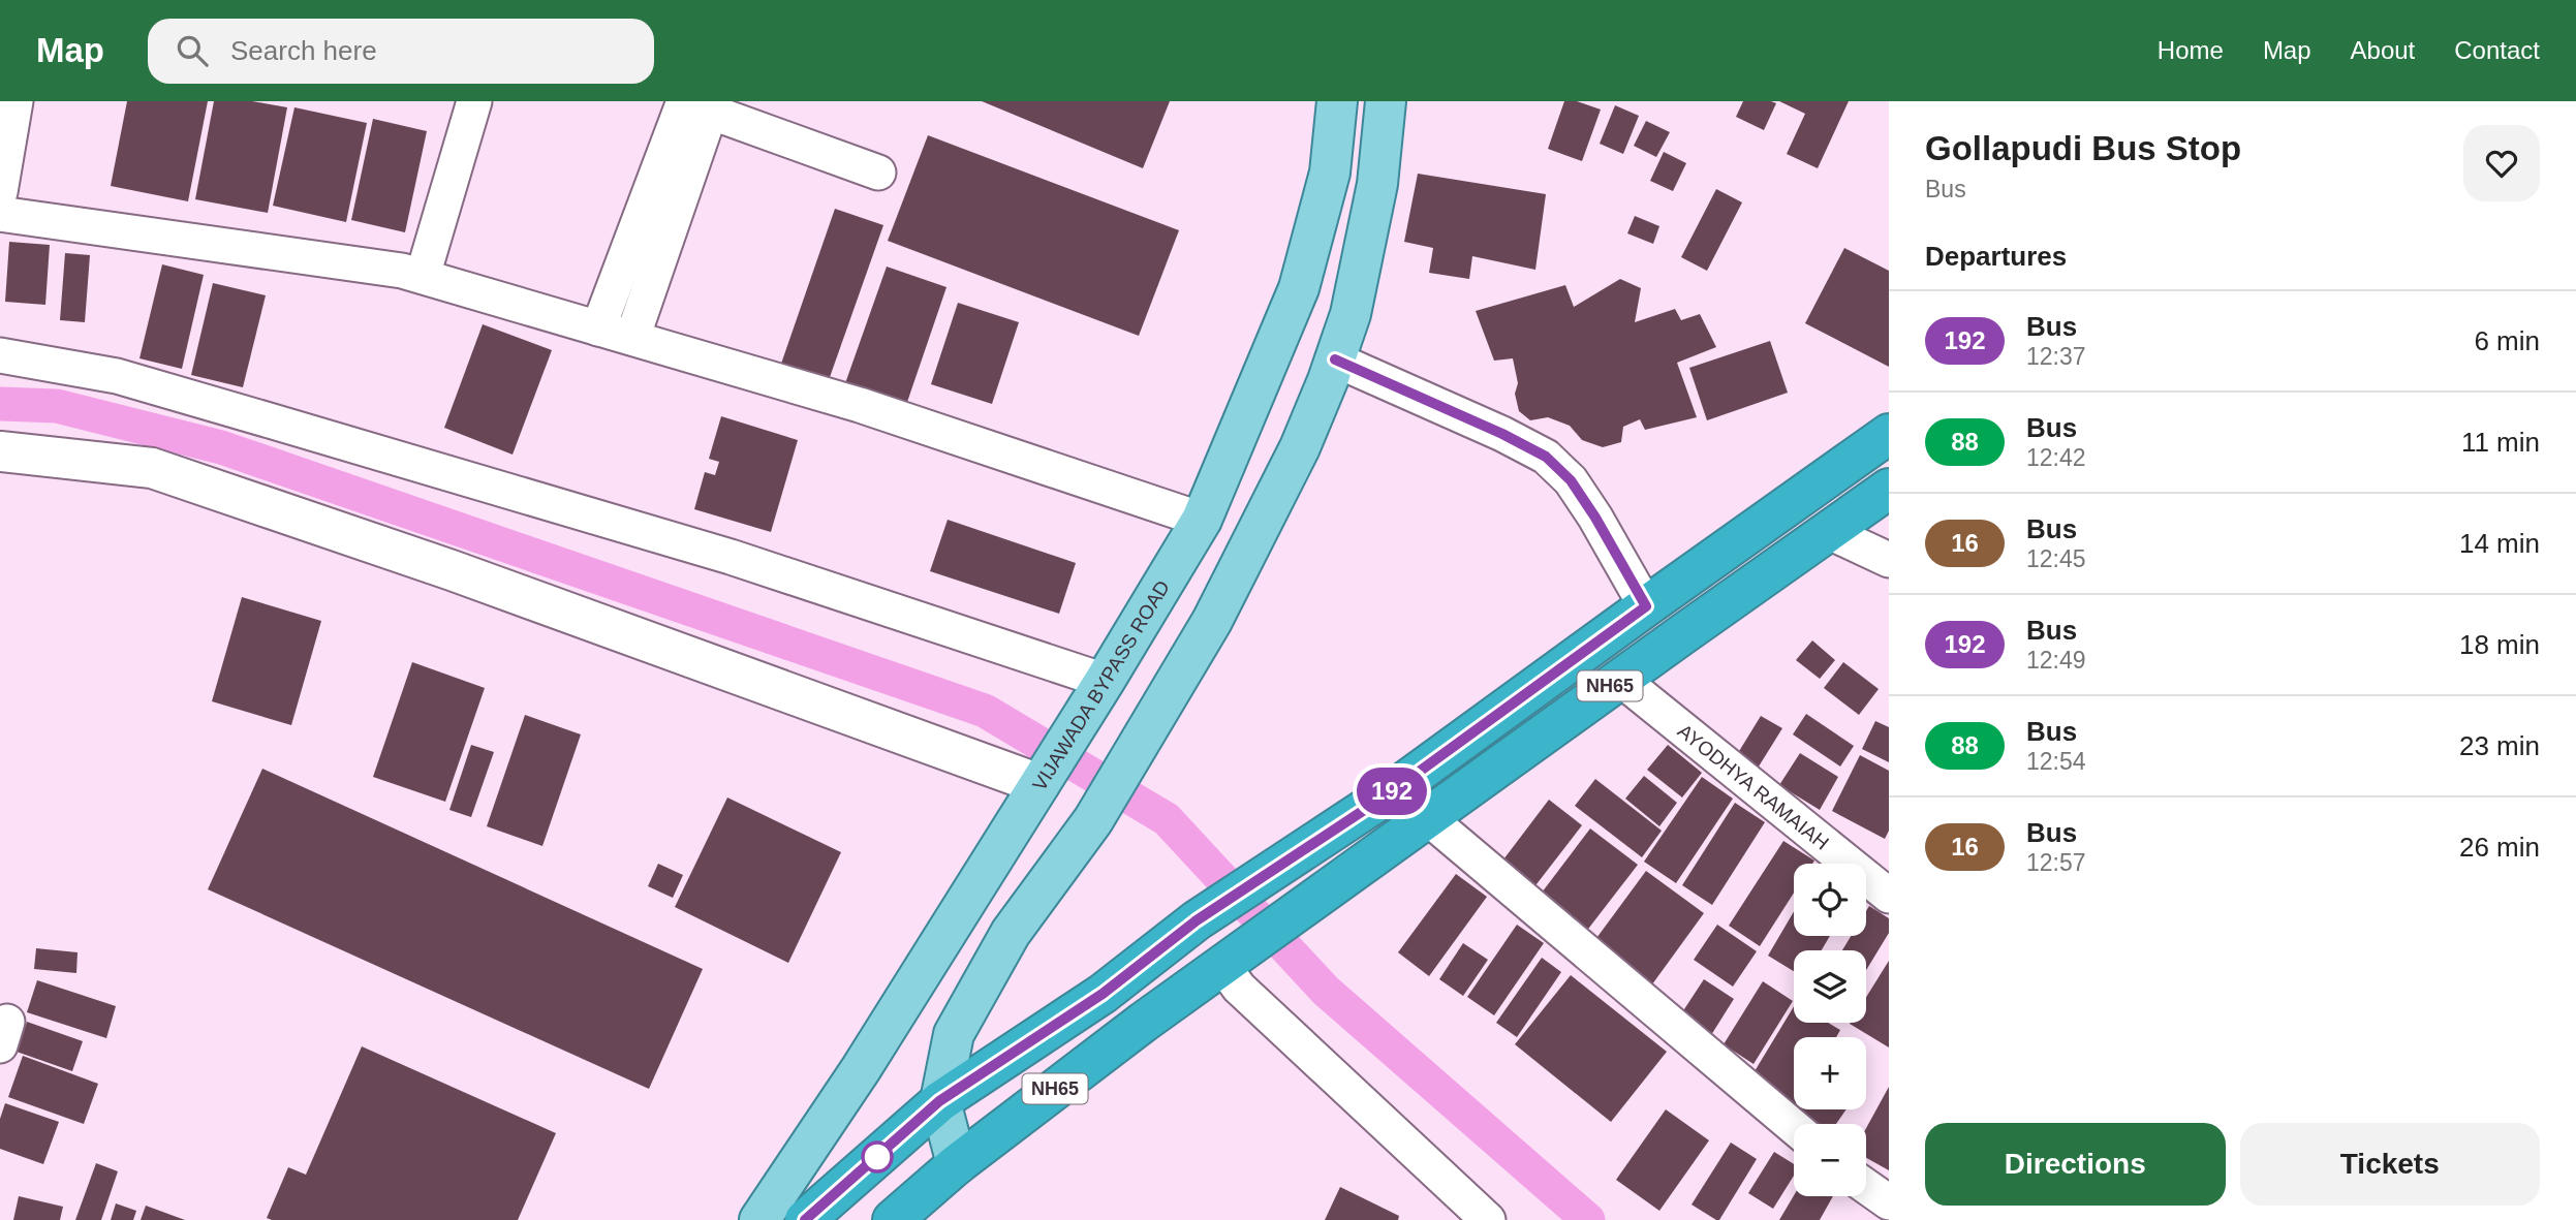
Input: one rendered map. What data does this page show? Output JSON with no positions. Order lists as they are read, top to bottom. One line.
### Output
{"streets":{"highway":["NH65"],"main road":["VIJAWADA BYPASS ROAD"],"street":["AYODHYA RAMAIAH"]},"crossings":[["NH65","AYODHYA RAMAIAH"]],"lines":["bus line 192"],"page":{"header":"Map","search":"Search here","nav":["Home","Map","About","Contact"],"on_map":"192","heading":[["Gollapudi Bus Stop","Bus"],"Departures"],"list":[{"mark":"192","name":"Bus","note":"12:37","value":"6 min"},{"mark":"88","name":"Bus","note":"12:42","value":"11 min"},{"mark":"16","name":"Bus","note":"12:45","value":"14 min"},{"mark":"192","name":"Bus","note":"12:49","value":"18 min"},{"mark":"88","name":"Bus","note":"12:54","value":"23 min"},{"mark":"16","name":"Bus","note":"12:57","value":"26 min"}],"map_buttons":["+","−"],"buttons":["Directions","Tickets"]}}
